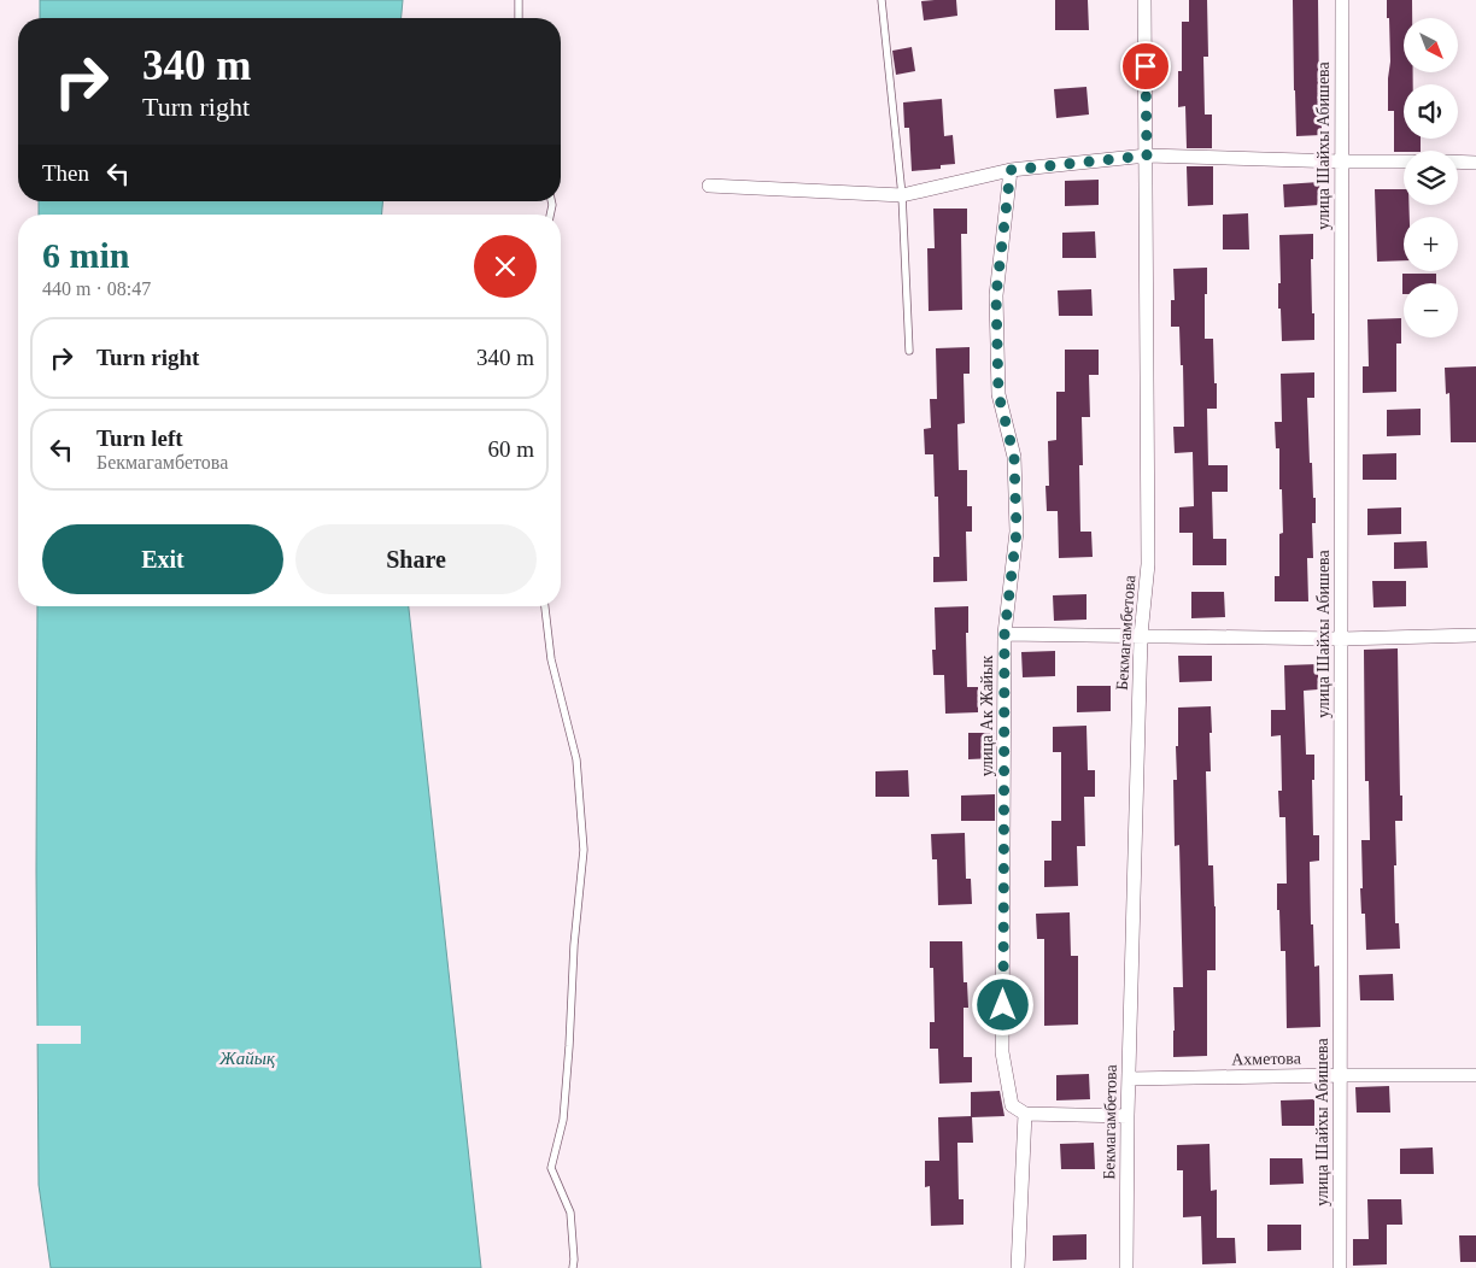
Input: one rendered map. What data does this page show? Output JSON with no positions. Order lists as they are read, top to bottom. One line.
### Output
{"streets":{"street":["улица Шайхы Абишева","Бекмагамбетова","улица Ак Жайык","Ахметова"]},"crossings":[["улица Шайхы Абишева","Ахметова"],["Бекмагамбетова","Ахметова"]],"water":["Жайық"],"north":"bottom right","page":{"map_buttons":["+","−"],"turn":["340 m","Turn right"],"then":"Then","heading":["6 min","440 m · 08:47"],"list":[{"name":"Turn right","value":"340 m"},{"name":"Turn left","note":"Бекмагамбетова","value":"60 m"}],"buttons":["Exit","Share"]}}
